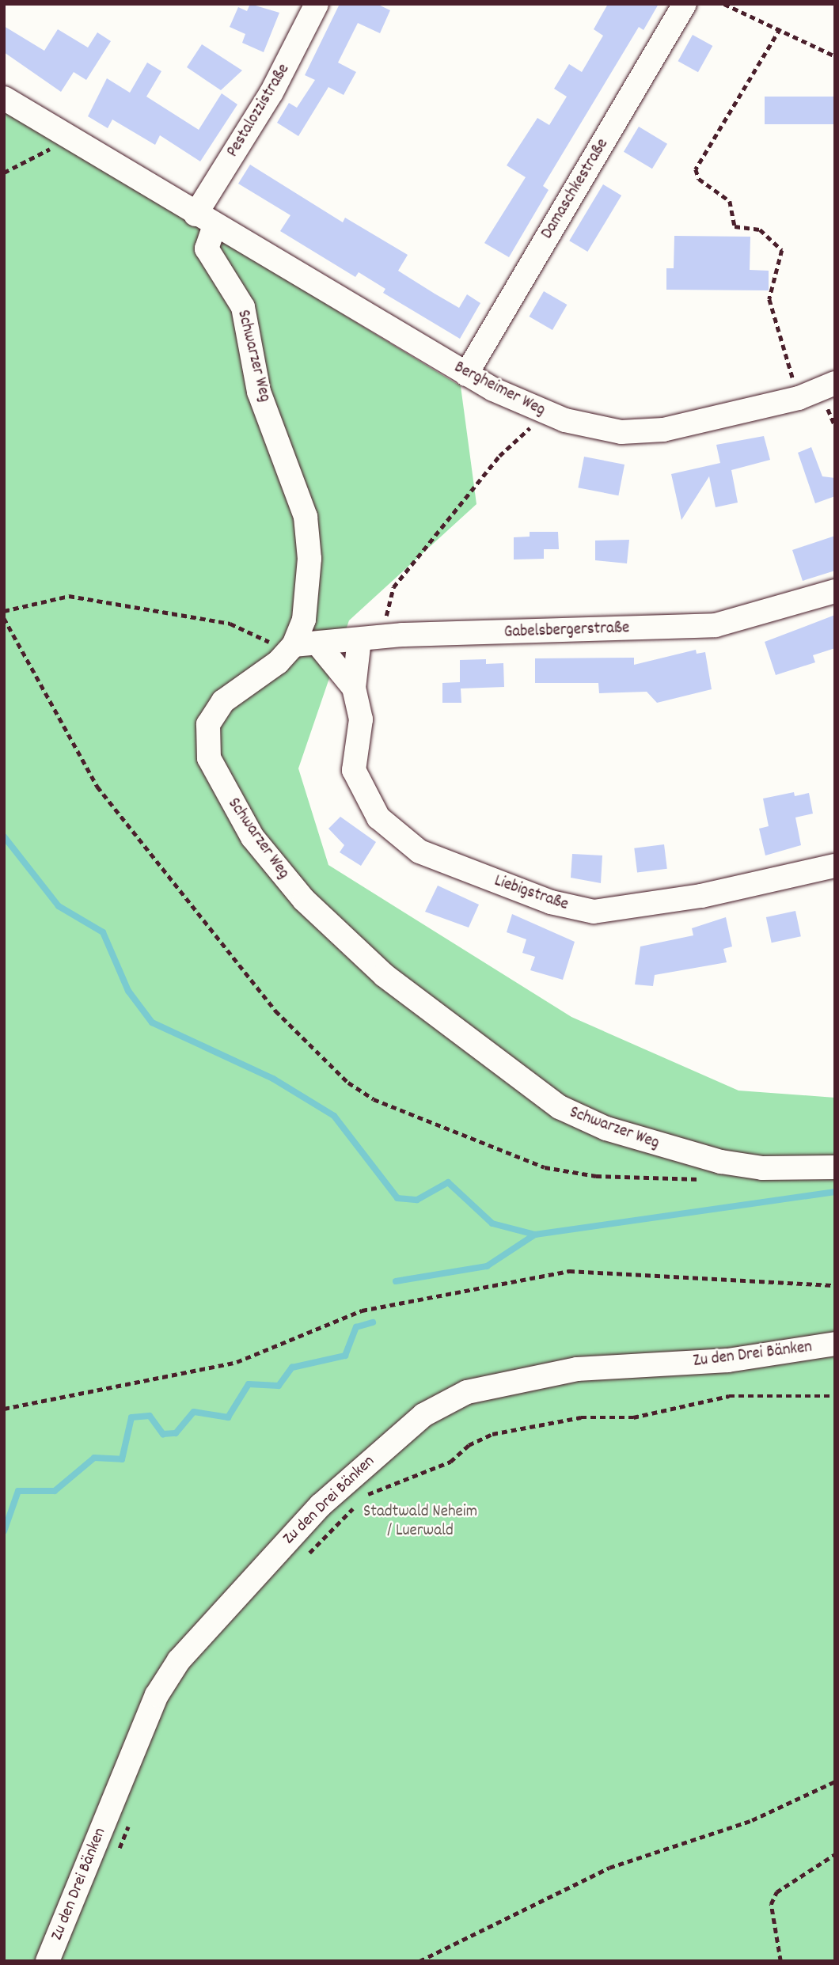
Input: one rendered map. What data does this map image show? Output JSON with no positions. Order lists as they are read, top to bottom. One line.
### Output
{"streets":{"street":["Pestalozzistraße","Damaschkestraße","Schwarzer Weg","Bergheimer Weg","Gabelsbergerstraße","Liebigstraße","Zu den Drei Bänken"]},"crossings":[["Pestalozzistraße","Schwarzer Weg"],["Pestalozzistraße","Bergheimer Weg"],["Damaschkestraße","Bergheimer Weg"],["Schwarzer Weg","Bergheimer Weg"],["Schwarzer Weg","Gabelsbergerstraße"],["Gabelsbergerstraße","Liebigstraße"]],"parks":["Stadtwald Neheim / Luerwald"]}
